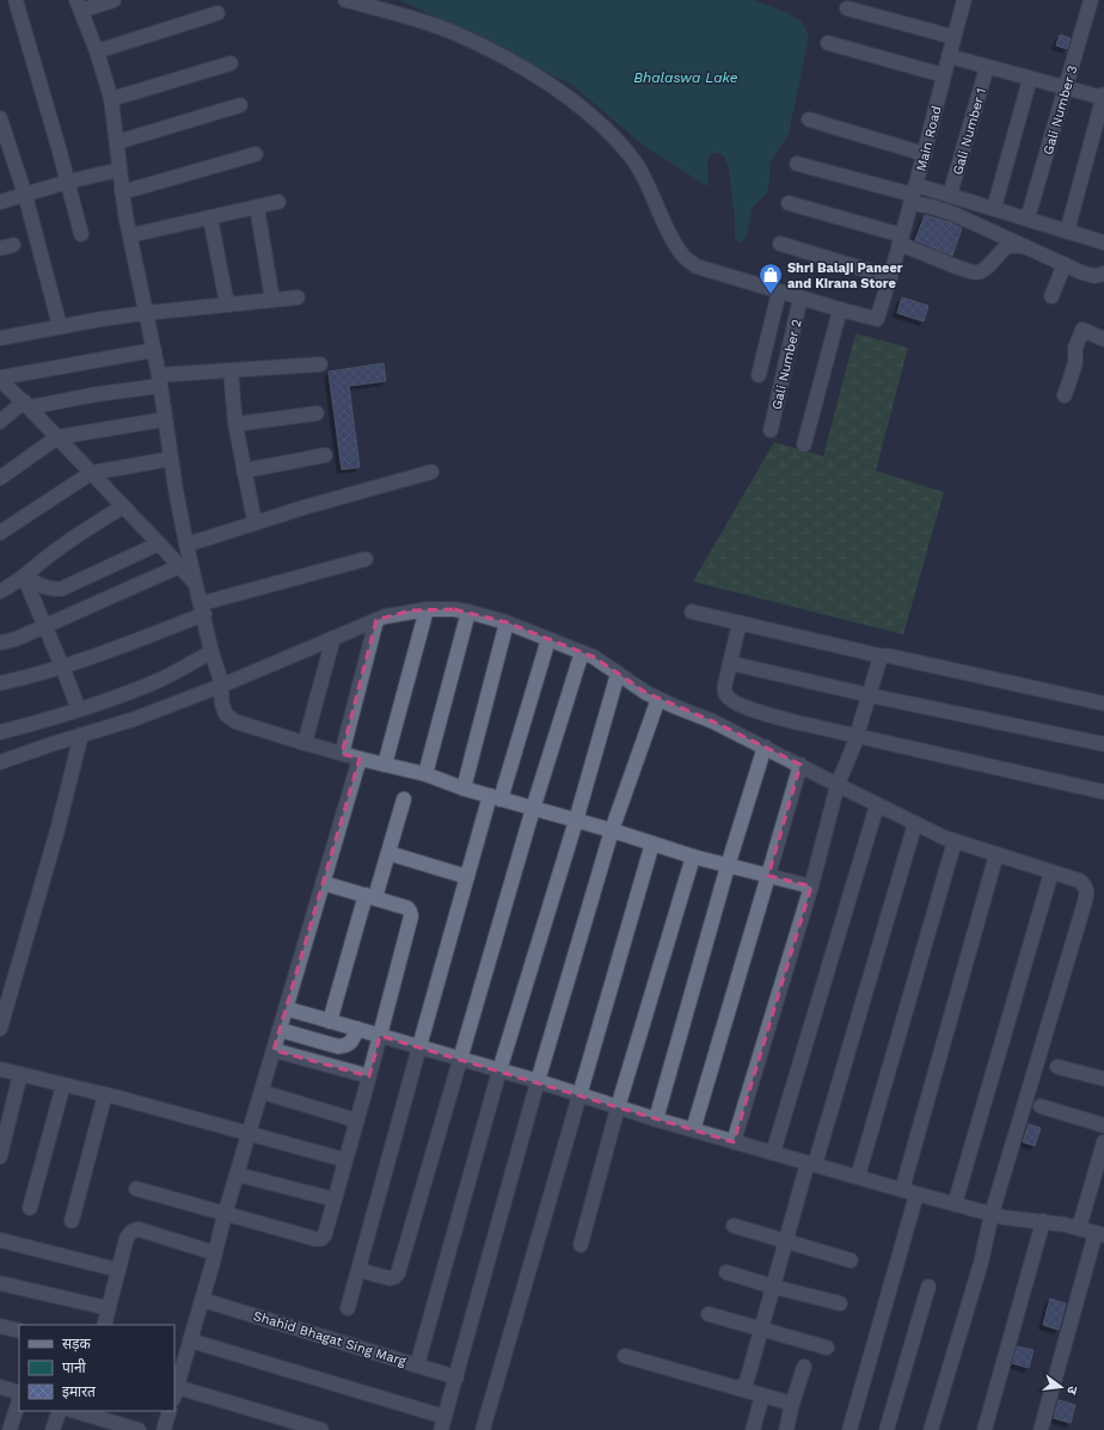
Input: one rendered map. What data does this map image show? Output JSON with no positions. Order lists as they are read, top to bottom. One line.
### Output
{"streets":{"street":["Gali Number 3","Gali Number 1","Main Road","Gali Number 2","Shahid Bhagat Sing Marg"]},"water":["Bhalaswa Lake"],"places":{"shop":["Shri Balaji Paneer and Kirana Store"]},"legend":["सड़क","पानी","इमारत"],"north":"right"}
